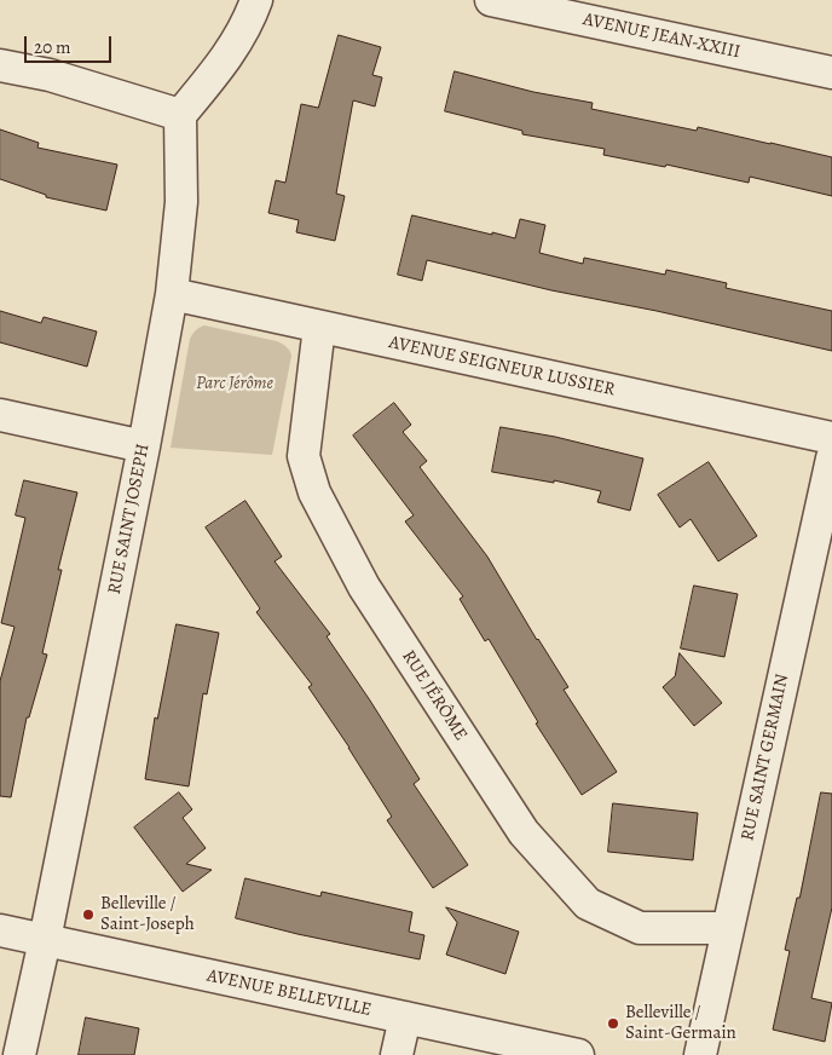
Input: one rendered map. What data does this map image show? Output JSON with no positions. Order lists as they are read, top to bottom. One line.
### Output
{"streets":{"street":["AVENUE JEAN-XXIII","AVENUE SEIGNEUR LUSSIER","RUE SAINT JOSEPH","RUE JÉRÔME","RUE SAINT GERMAIN","AVENUE BELLEVILLE"]},"crossings":[["AVENUE SEIGNEUR LUSSIER","RUE SAINT JOSEPH"],["AVENUE SEIGNEUR LUSSIER","RUE JÉRÔME"],["RUE SAINT JOSEPH","AVENUE BELLEVILLE"],["RUE JÉRÔME","RUE SAINT GERMAIN"]],"parks":["Parc Jérôme"],"places":["Belleville / Saint-Joseph","Belleville / Saint-Germain"],"scale_bar":"20 m"}
